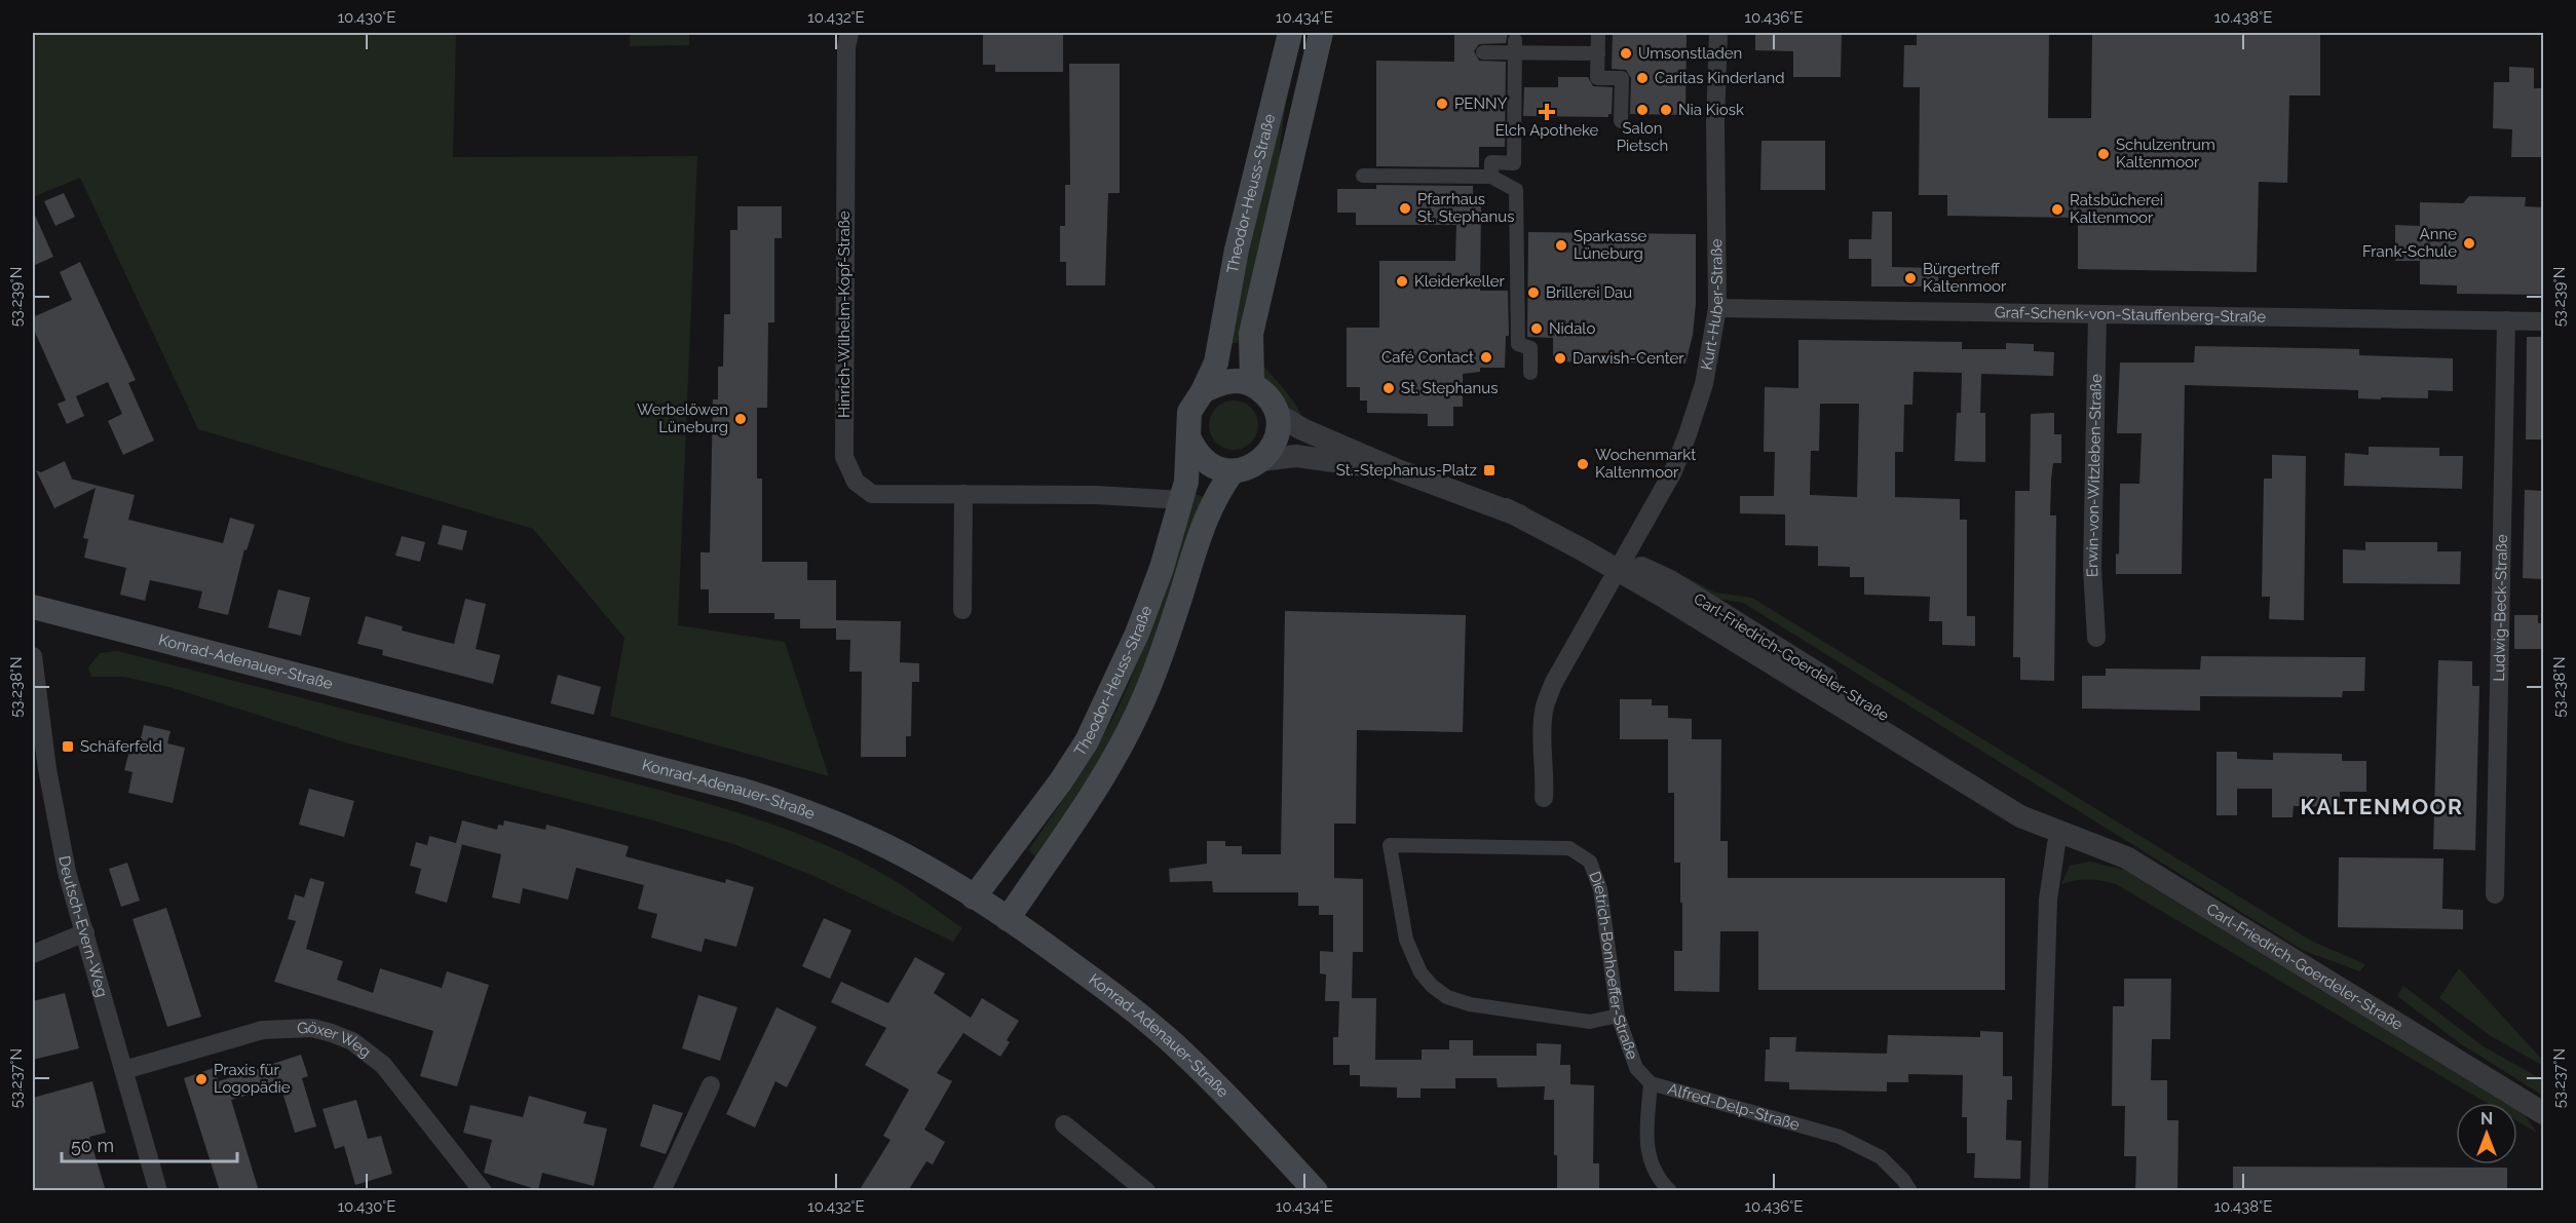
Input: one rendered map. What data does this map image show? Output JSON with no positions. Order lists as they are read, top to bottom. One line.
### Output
{"streets":{"main road":["Theodor-Heuss-Straße","Konrad-Adenauer-Straße"],"street":["Kurt-Huber-Straße","Hinrich-Wilhelm-Kopf-Straße","Graf-Schenk-von-Stauffenberg-Straße","Erwin-von-Witzleben-Straße","Ludwig-Beck-Straße","Carl-Friedrich-Goerdeler-Straße","Deutsch-Evern-Weg","Dietrich-Bonhoeffer-Straße","Göxer Weg","Alfred-Delp-Straße"]},"crossings":[["Theodor-Heuss-Straße","Hinrich-Wilhelm-Kopf-Straße"],["Theodor-Heuss-Straße","Carl-Friedrich-Goerdeler-Straße"],["Theodor-Heuss-Straße","Konrad-Adenauer-Straße"],["Kurt-Huber-Straße","Graf-Schenk-von-Stauffenberg-Straße"],["Kurt-Huber-Straße","Carl-Friedrich-Goerdeler-Straße"],["Graf-Schenk-von-Stauffenberg-Straße","Erwin-von-Witzleben-Straße"],["Graf-Schenk-von-Stauffenberg-Straße","Ludwig-Beck-Straße"],["Deutsch-Evern-Weg","Göxer Weg"],["Dietrich-Bonhoeffer-Straße","Alfred-Delp-Straße"]],"districts":["KALTENMOOR"],"places":{"other":["Umsonstladen","Caritas Kinderland","PENNY","Salon Pietsch","Nia Kiosk","Schulzentrum Kaltenmoor","Pfarrhaus St. Stephanus","Ratsbücherei Kaltenmoor","Anne Frank-Schule","Sparkasse Lüneburg","Bürgertreff Kaltenmoor","Kleiderkeller","Brillerei Dau","Nidalo","Café Contact","Darwish-Center","St. Stephanus","Werbelöwen Lüneburg","Wochenmarkt Kaltenmoor","Praxis für Logopädie"],"health":["Elch Apotheke"],"transit":["St.-Stephanus-Platz","Schäferfeld"]},"scale_bar":"50 m","north":"top","coordinates":["10.430°E","10.432°E","10.434°E","10.436°E","10.438°E","53.239°N","53.238°N","53.237°N"]}
